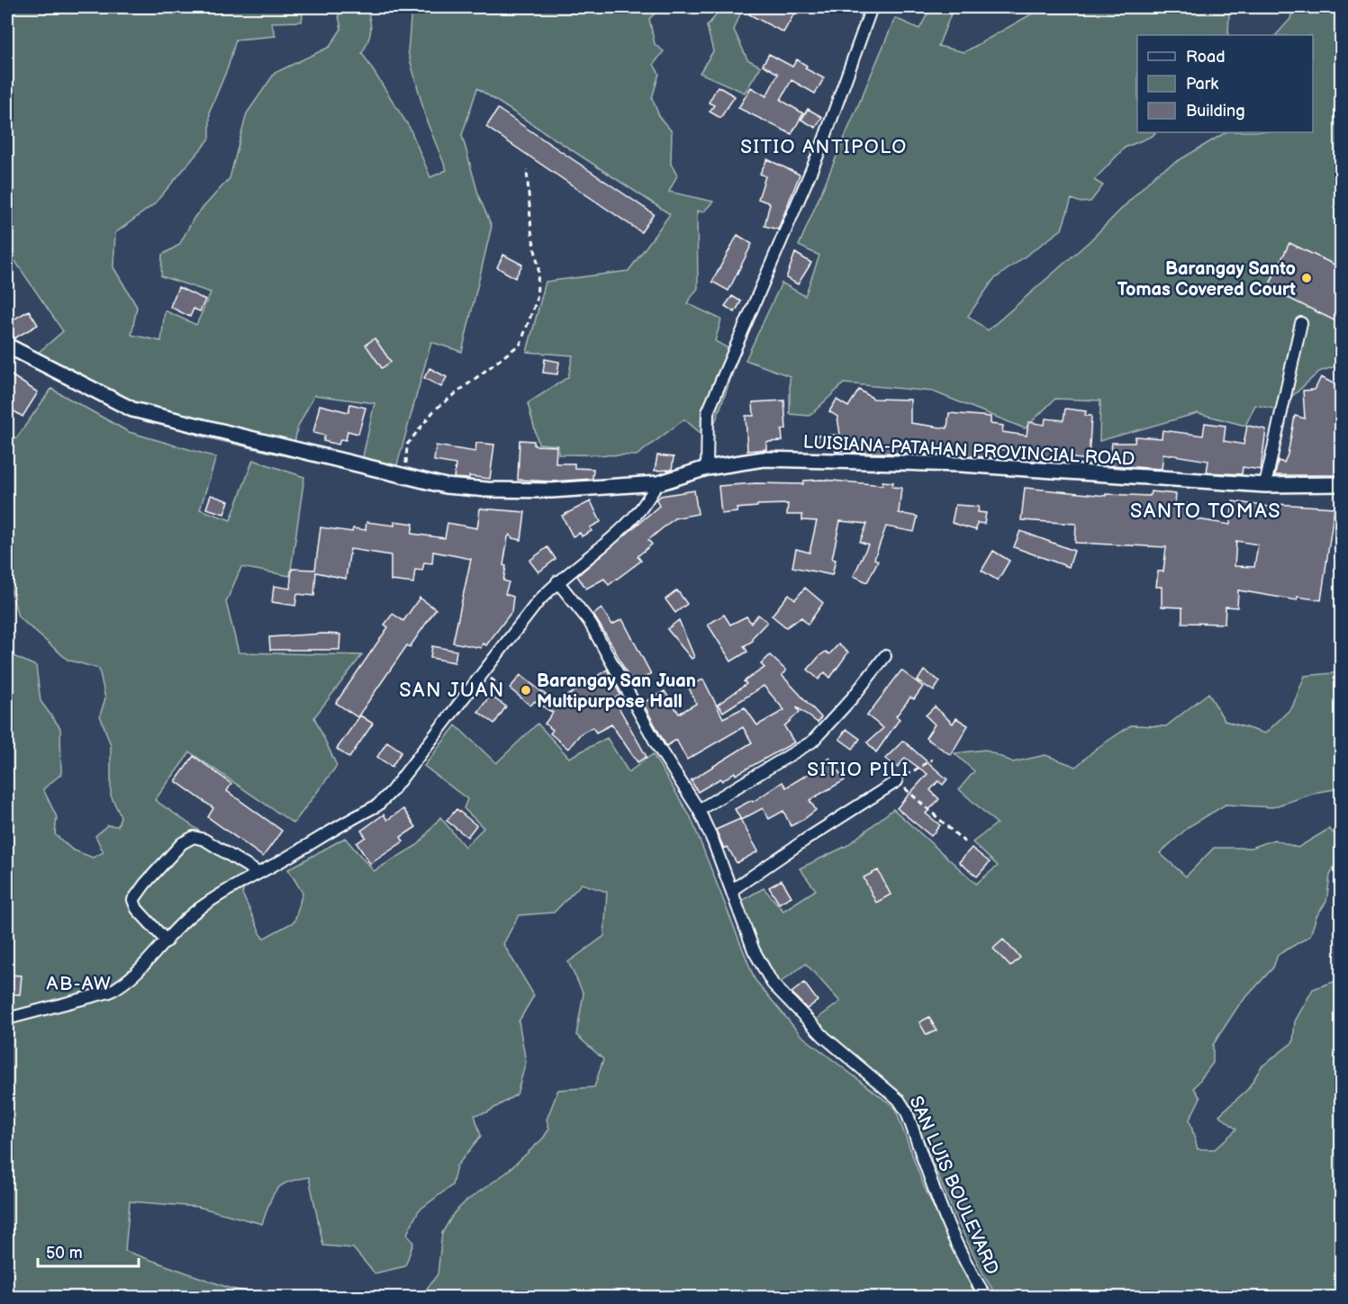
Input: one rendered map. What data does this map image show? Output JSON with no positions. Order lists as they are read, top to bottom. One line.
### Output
{"streets":{"street":["LUISIANA-PATAHAN PROVINCIAL ROAD","SAN LUIS BOULEVARD"]},"districts":["SITIO ANTIPOLO","SANTO TOMAS","SAN JUAN","SITIO PILI","AB-AW"],"places":["Barangay Santo Tomas Covered Court","Barangay San Juan Multipurpose Hall"],"legend":["Road","Park","Building"],"scale_bar":"50 m"}
